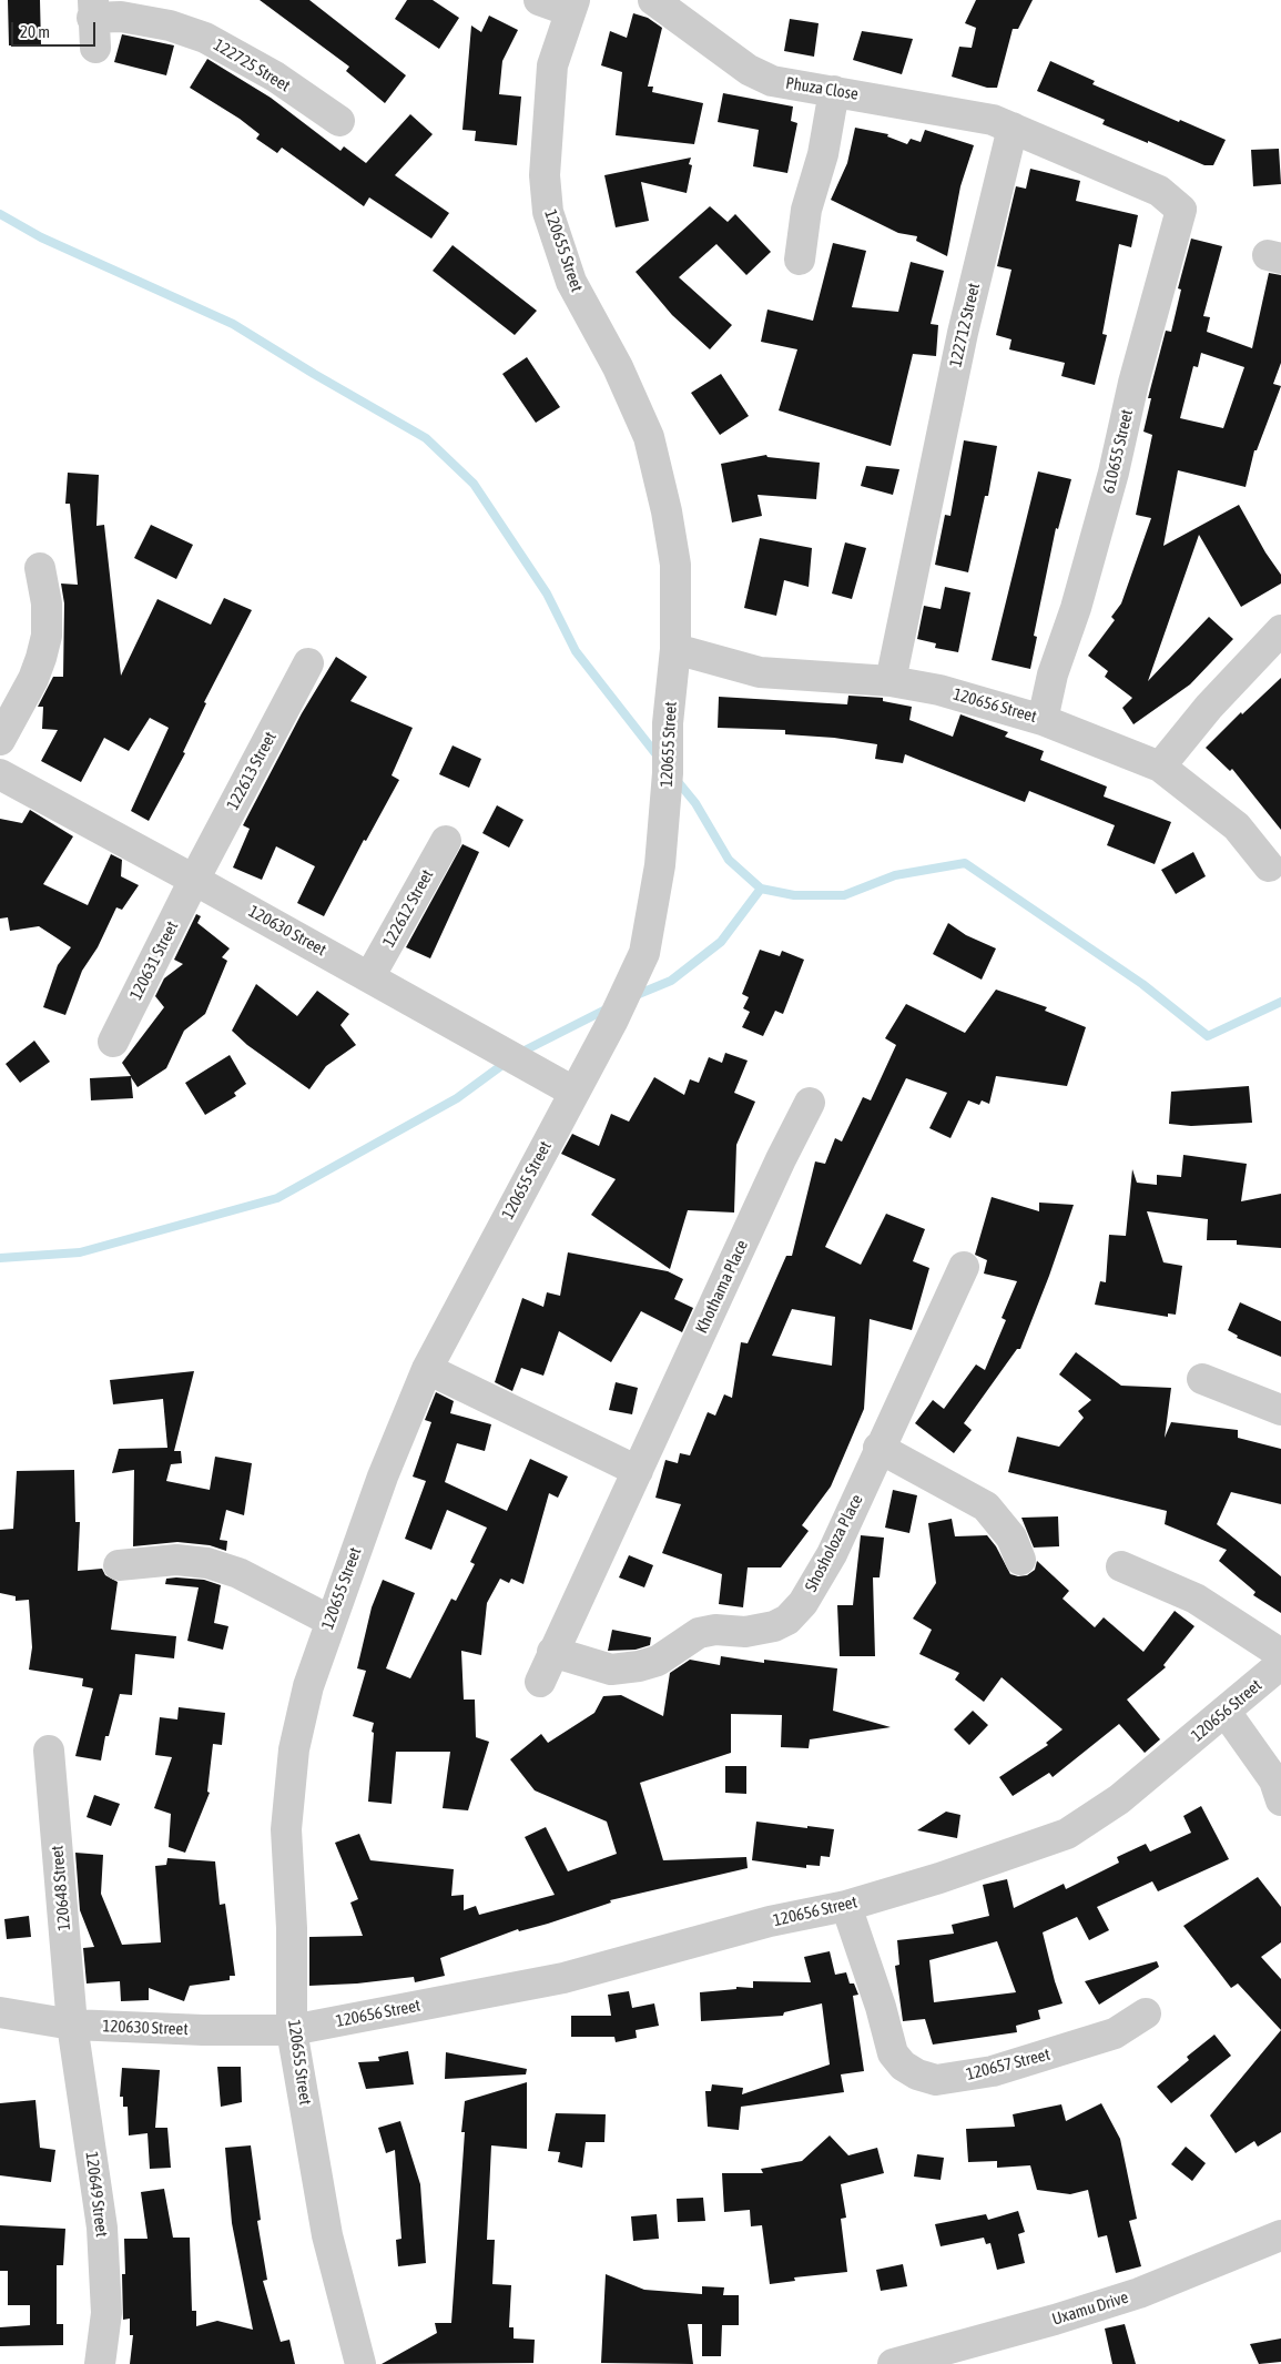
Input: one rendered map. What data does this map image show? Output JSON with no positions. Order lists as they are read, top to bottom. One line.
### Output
{"streets":{"street":["122725 Street","Phuza Close","120655 Street","122712 Street","610655 Street","120656 Street","122613 Street","122612 Street","120630 Street","120631 Street","Khothama Place","Shosholoza Place","120648 Street","120657 Street","120649 Street","Uxamu Drive"]},"crossings":[["Phuza Close","122712 Street"],["Phuza Close","610655 Street"],["120655 Street","120656 Street"],["120655 Street","120630 Street"],["122712 Street","610655 Street"],["122712 Street","120656 Street"],["610655 Street","120656 Street"],["120656 Street","120630 Street"],["120656 Street","120657 Street"],["122613 Street","120630 Street"],["122613 Street","120631 Street"],["122612 Street","120630 Street"],["120630 Street","120631 Street"],["120630 Street","120648 Street"],["120630 Street","120649 Street"],["Khothama Place","Shosholoza Place"],["120648 Street","120649 Street"]],"scale_bar":"20 m"}
